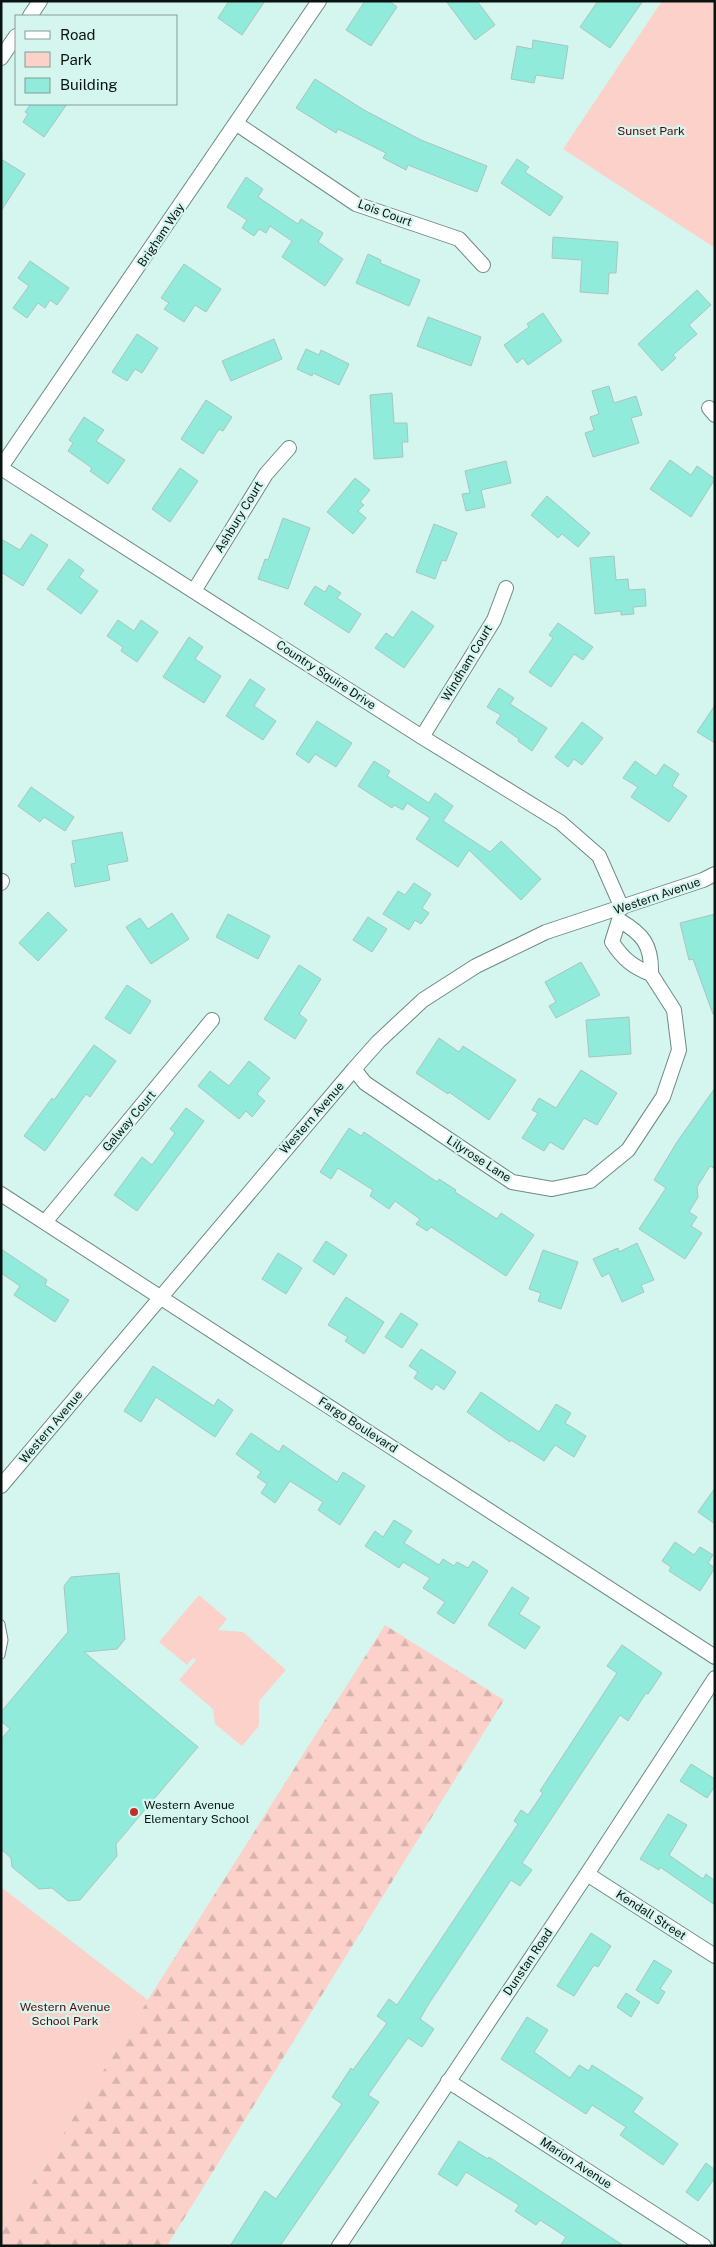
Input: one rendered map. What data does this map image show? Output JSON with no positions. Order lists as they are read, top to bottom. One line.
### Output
{"streets":{"street":["Lois Court","Brigham Way","Ashbury Court","Windham Court","Country Squire Drive","Western Avenue","Galway Court","Lilyrose Lane","Fargo Boulevard","Kendall Street","Dunstan Road","Marion Avenue"]},"crossings":[["Lois Court","Brigham Way"],["Brigham Way","Country Squire Drive"],["Ashbury Court","Country Squire Drive"],["Windham Court","Country Squire Drive"],["Country Squire Drive","Western Avenue"],["Western Avenue","Lilyrose Lane"],["Western Avenue","Fargo Boulevard"],["Galway Court","Fargo Boulevard"],["Kendall Street","Dunstan Road"],["Dunstan Road","Marion Avenue"]],"parks":["Sunset Park","Western Avenue School Park"],"places":["Western Avenue Elementary School"],"legend":["Road","Park","Building"]}
